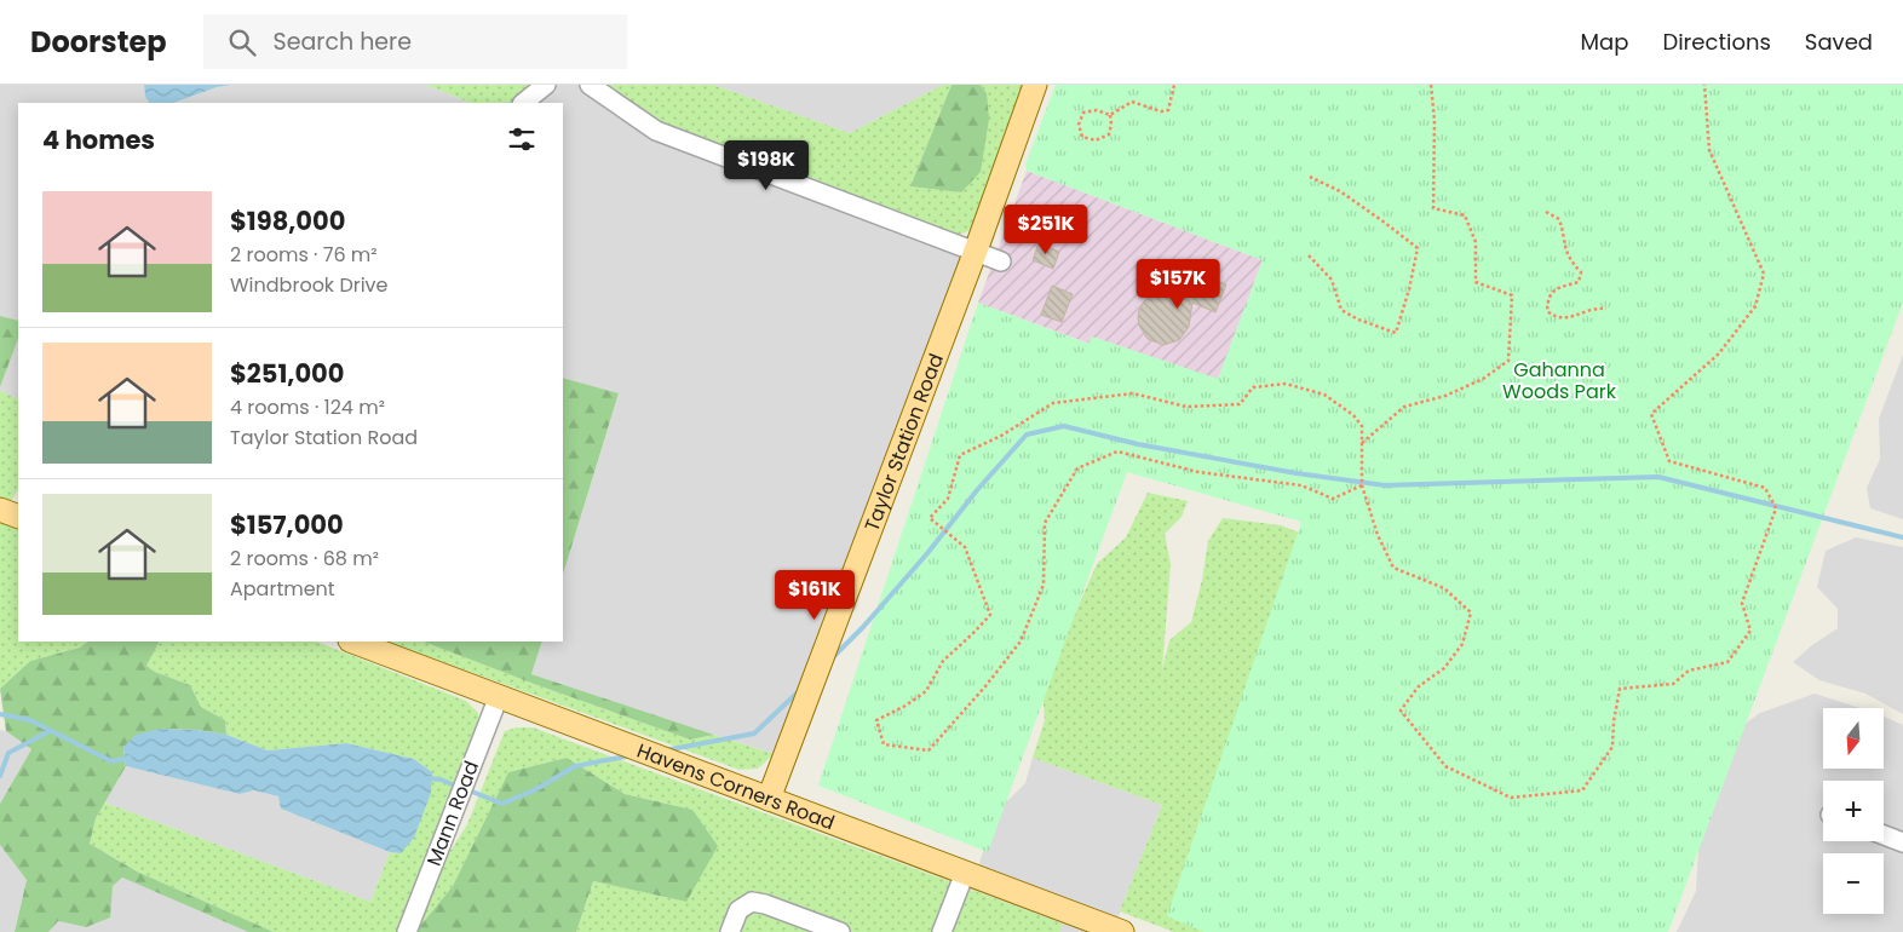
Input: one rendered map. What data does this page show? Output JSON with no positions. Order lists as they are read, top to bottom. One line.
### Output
{"streets":{"main road":["Taylor Station Road","Havens Corners Road"],"street":["Mann Road"]},"crossings":[["Taylor Station Road","Havens Corners Road"],["Havens Corners Road","Mann Road"]],"parks":["Gahanna Woods Park"],"north":"bottom","page":{"header":"Doorstep","search":"Search here","nav":["Map","Directions","Saved"],"heading":"4 homes","price":["$198K","$251K","$157K","$161K"],"list":[{"name":"$198,000","note":"2 rooms · 76 m² · Windbrook Drive"},{"name":"$251,000","note":"4 rooms · 124 m² · Taylor Station Road"},{"name":"$157,000","note":"2 rooms · 68 m² · Apartment"}],"map_buttons":["+","−"]}}
